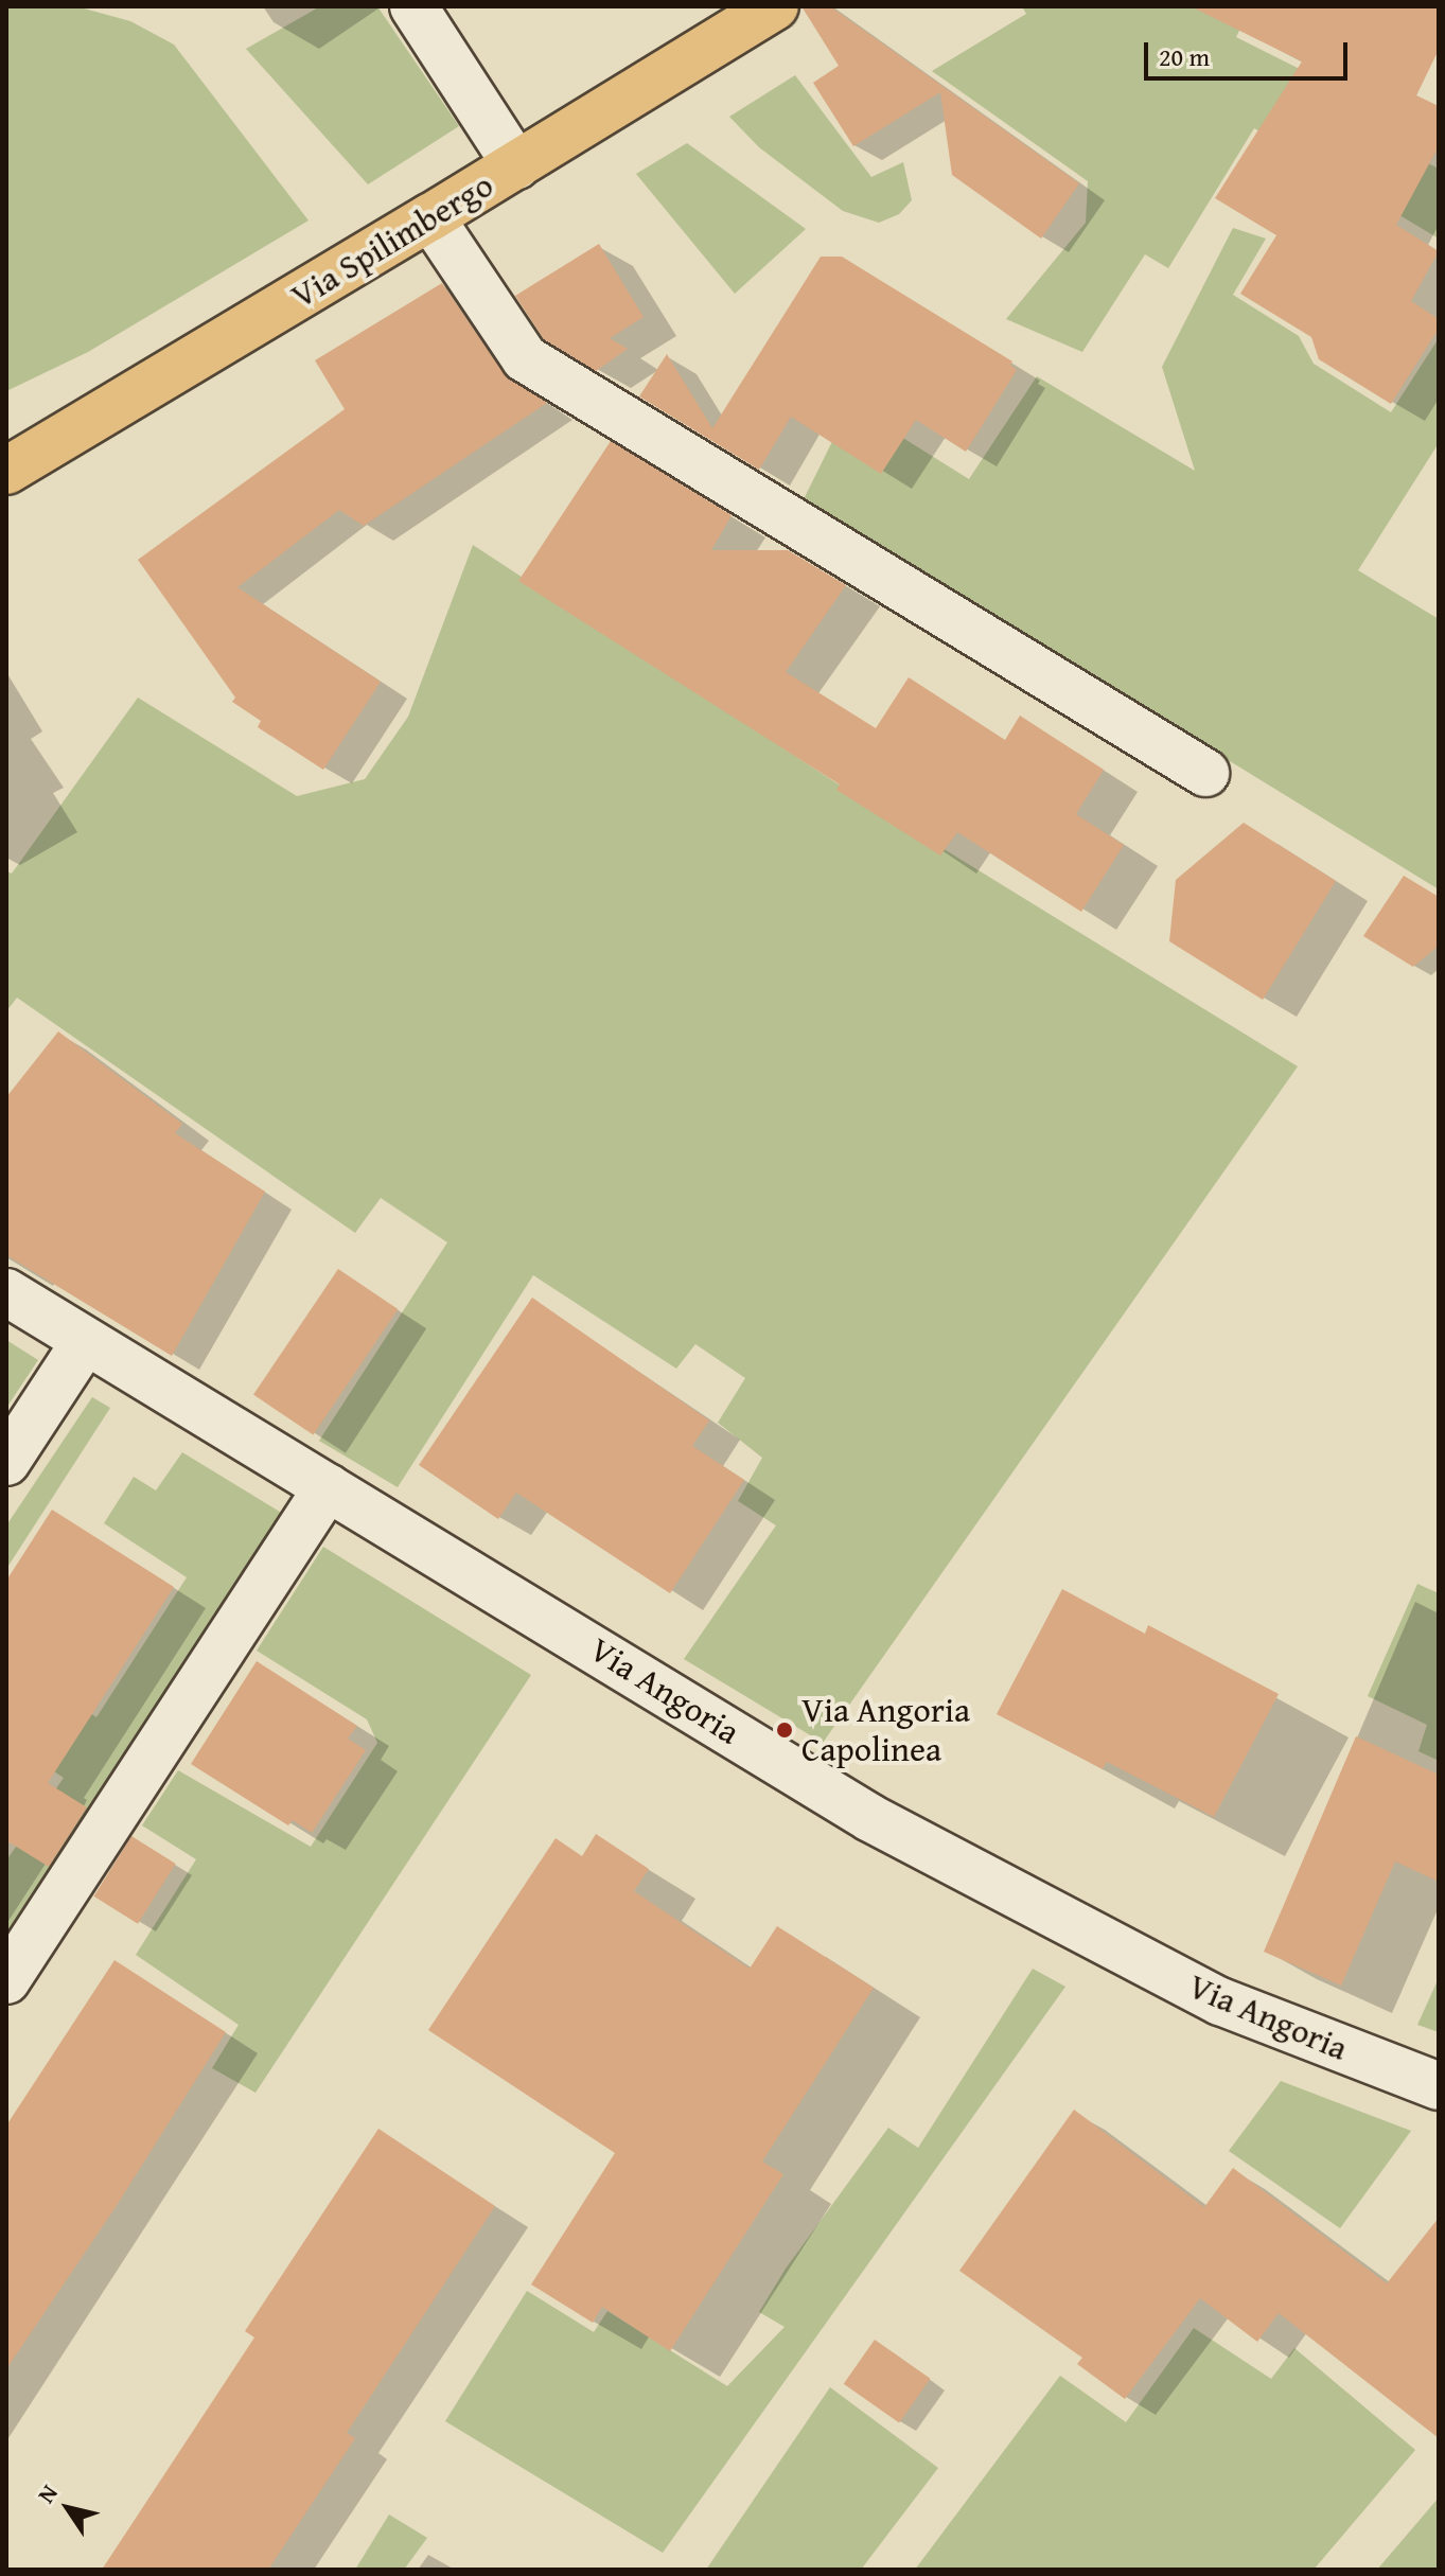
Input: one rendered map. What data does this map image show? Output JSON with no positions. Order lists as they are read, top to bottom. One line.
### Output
{"streets":{"main road":["Via Spilimbergo"],"street":["Via Angoria"]},"places":["Via Angoria Capolinea"],"scale_bar":"20 m","north":"top left"}
